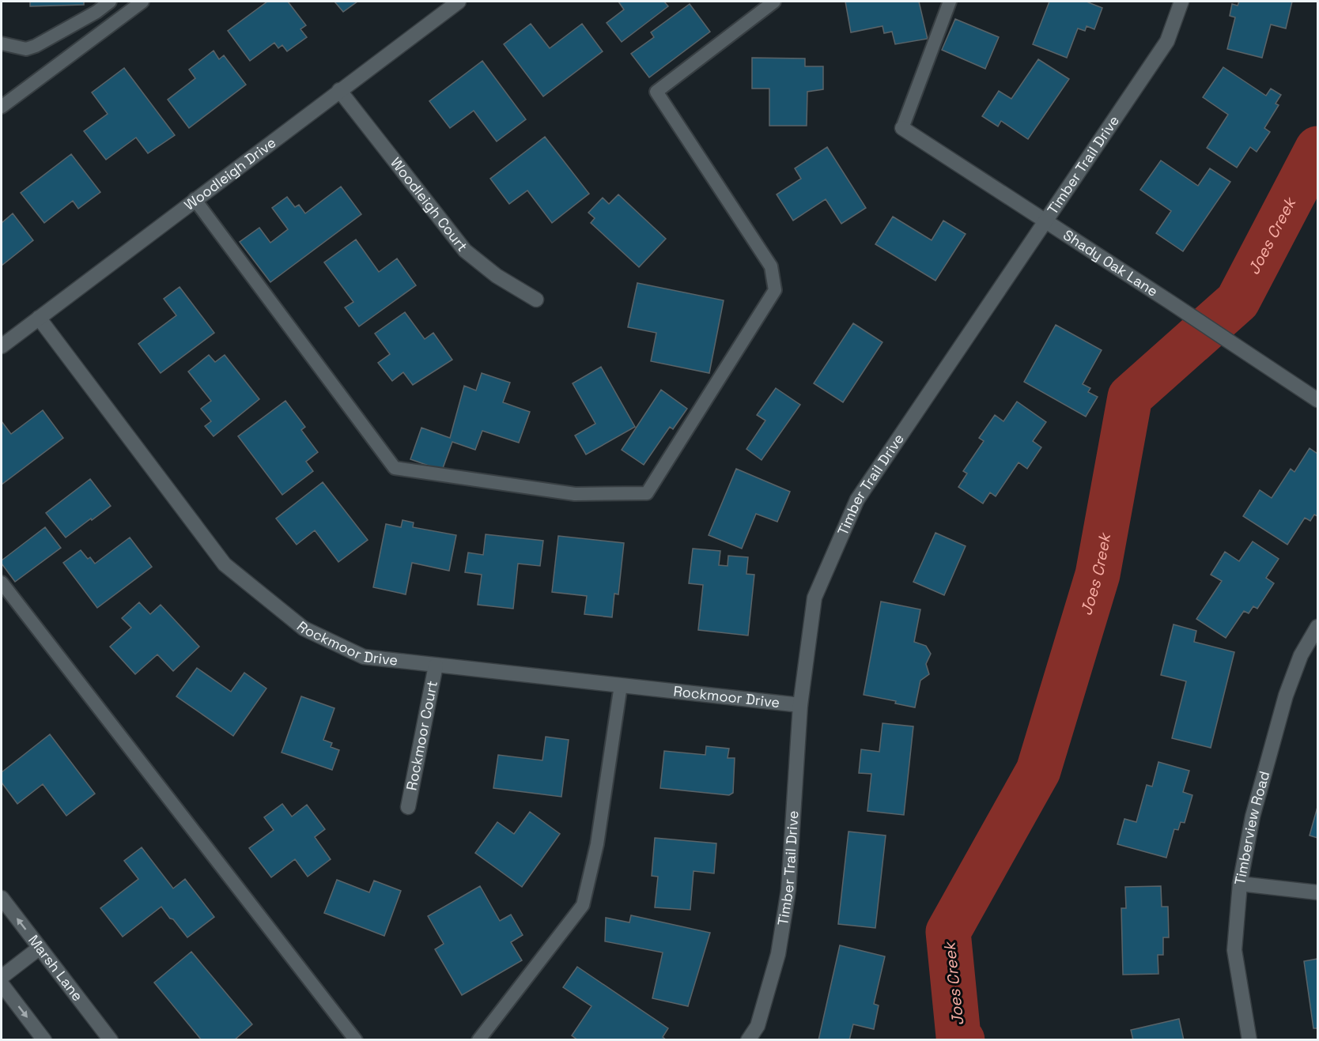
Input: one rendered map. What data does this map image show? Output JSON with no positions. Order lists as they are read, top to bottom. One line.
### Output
{"streets":{"street":["Timber Trail Drive","Woodleigh Drive","Woodleigh Court","Shady Oak Lane","Rockmoor Drive","Rockmoor Court","Timberview Road","Marsh Lane"]},"crossings":[["Timber Trail Drive","Shady Oak Lane"],["Timber Trail Drive","Rockmoor Drive"],["Woodleigh Drive","Woodleigh Court"],["Woodleigh Drive","Rockmoor Drive"],["Rockmoor Drive","Rockmoor Court"]],"water":["Joes Creek"]}
